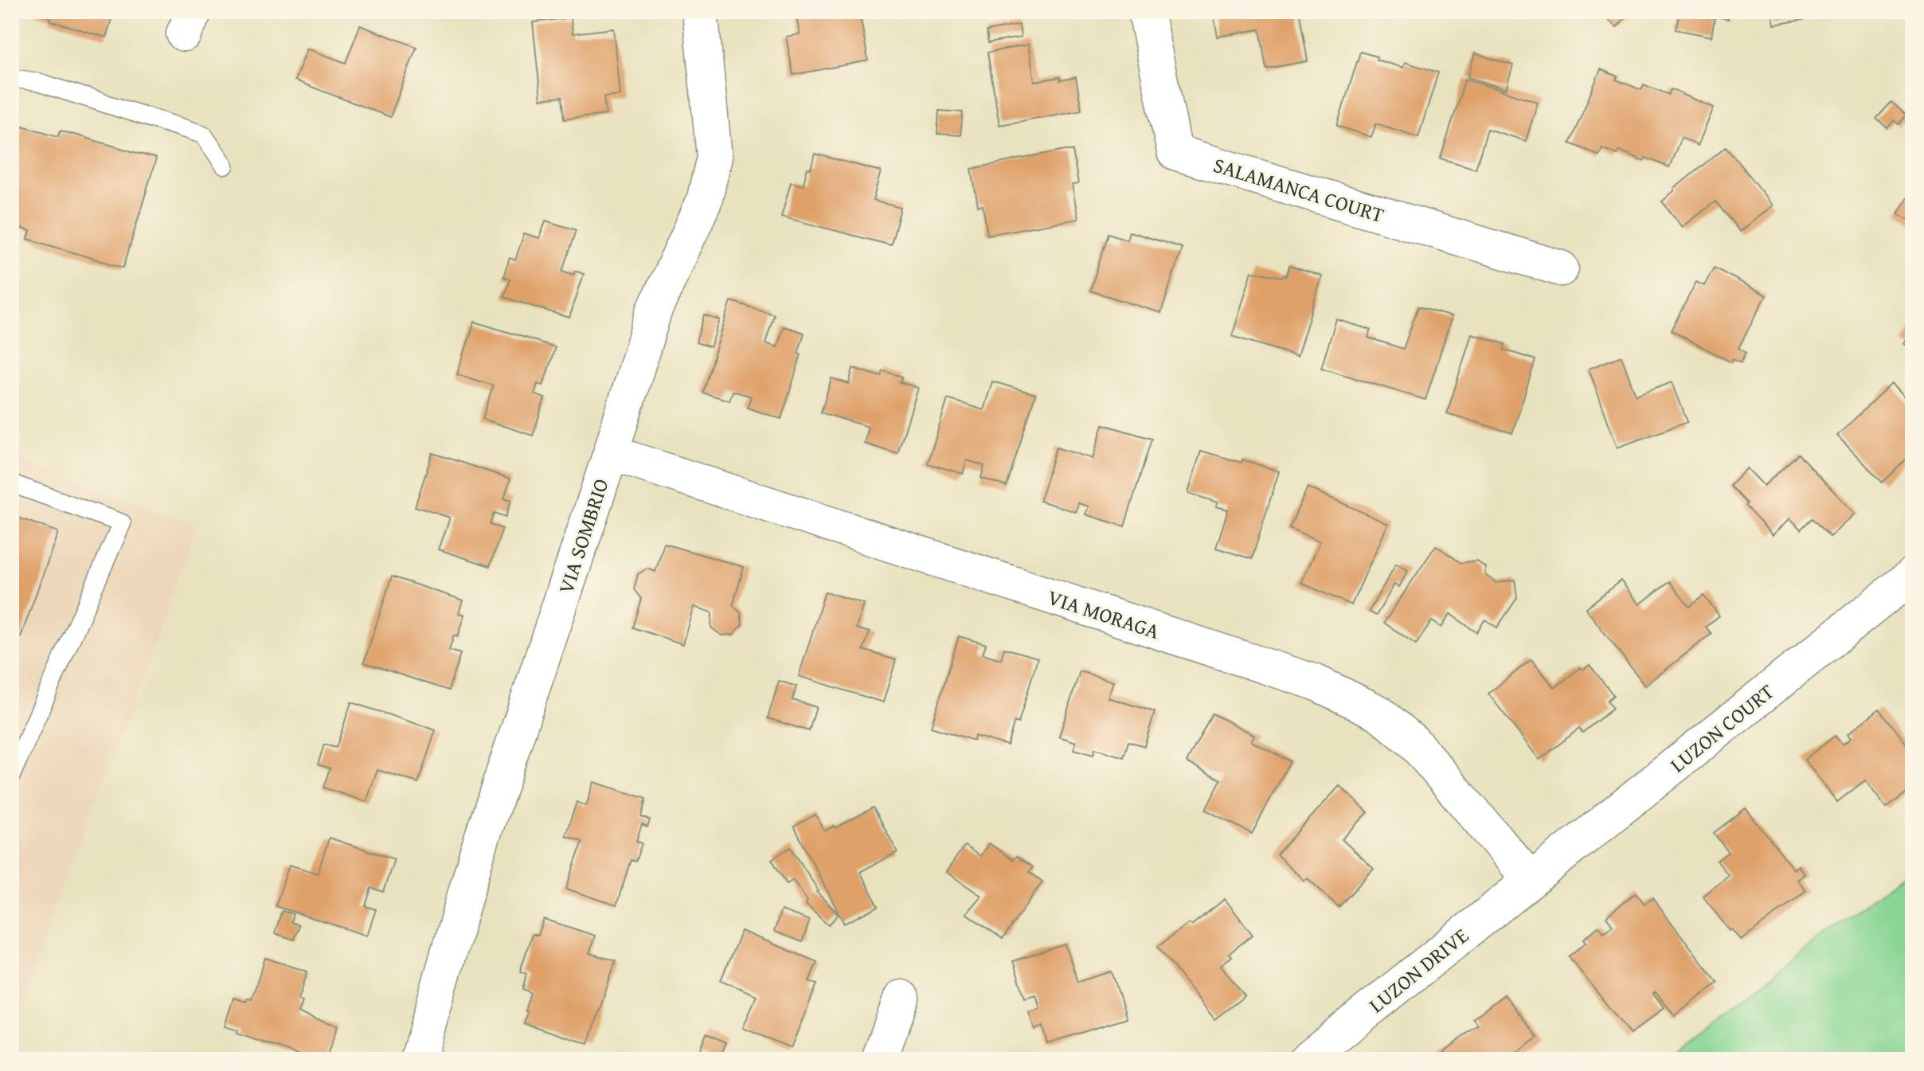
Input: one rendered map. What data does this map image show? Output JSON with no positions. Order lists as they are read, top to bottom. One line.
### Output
{"streets":{"street":["SALAMANCA COURT","VIA SOMBRIO","VIA MORAGA","LUZON COURT","LUZON DRIVE"]},"crossings":[["VIA SOMBRIO","VIA MORAGA"],["VIA MORAGA","LUZON COURT"],["VIA MORAGA","LUZON DRIVE"],["LUZON COURT","LUZON DRIVE"]]}
